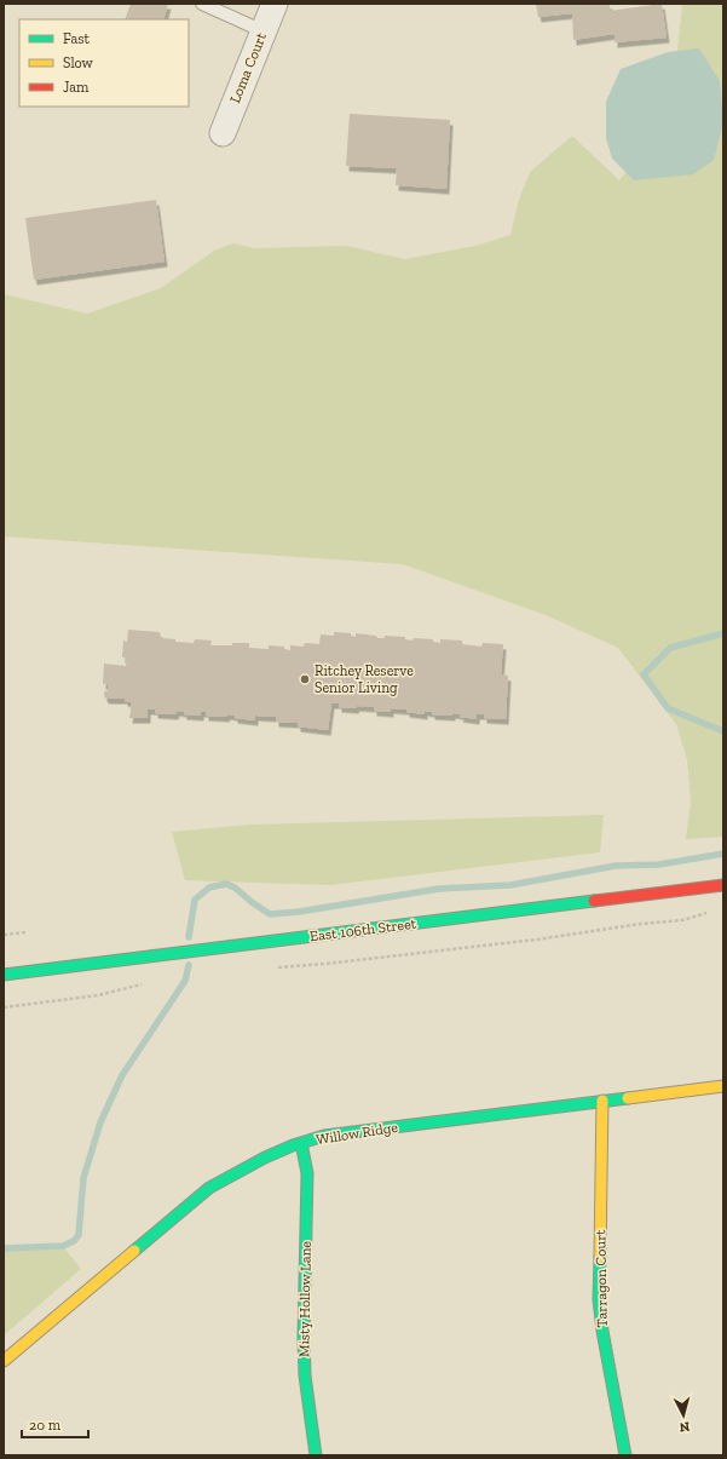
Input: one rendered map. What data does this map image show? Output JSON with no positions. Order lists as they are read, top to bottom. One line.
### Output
{"streets":{"street":["Loma Court","East 106th Street","Willow Ridge","Tarragon Court","Misty Hollow Lane"]},"crossings":[["Willow Ridge","Tarragon Court"],["Willow Ridge","Misty Hollow Lane"]],"places":["Ritchey Reserve Senior Living"],"legend":["Fast","Slow","Jam"],"scale_bar":"20 m","north":"bottom"}
